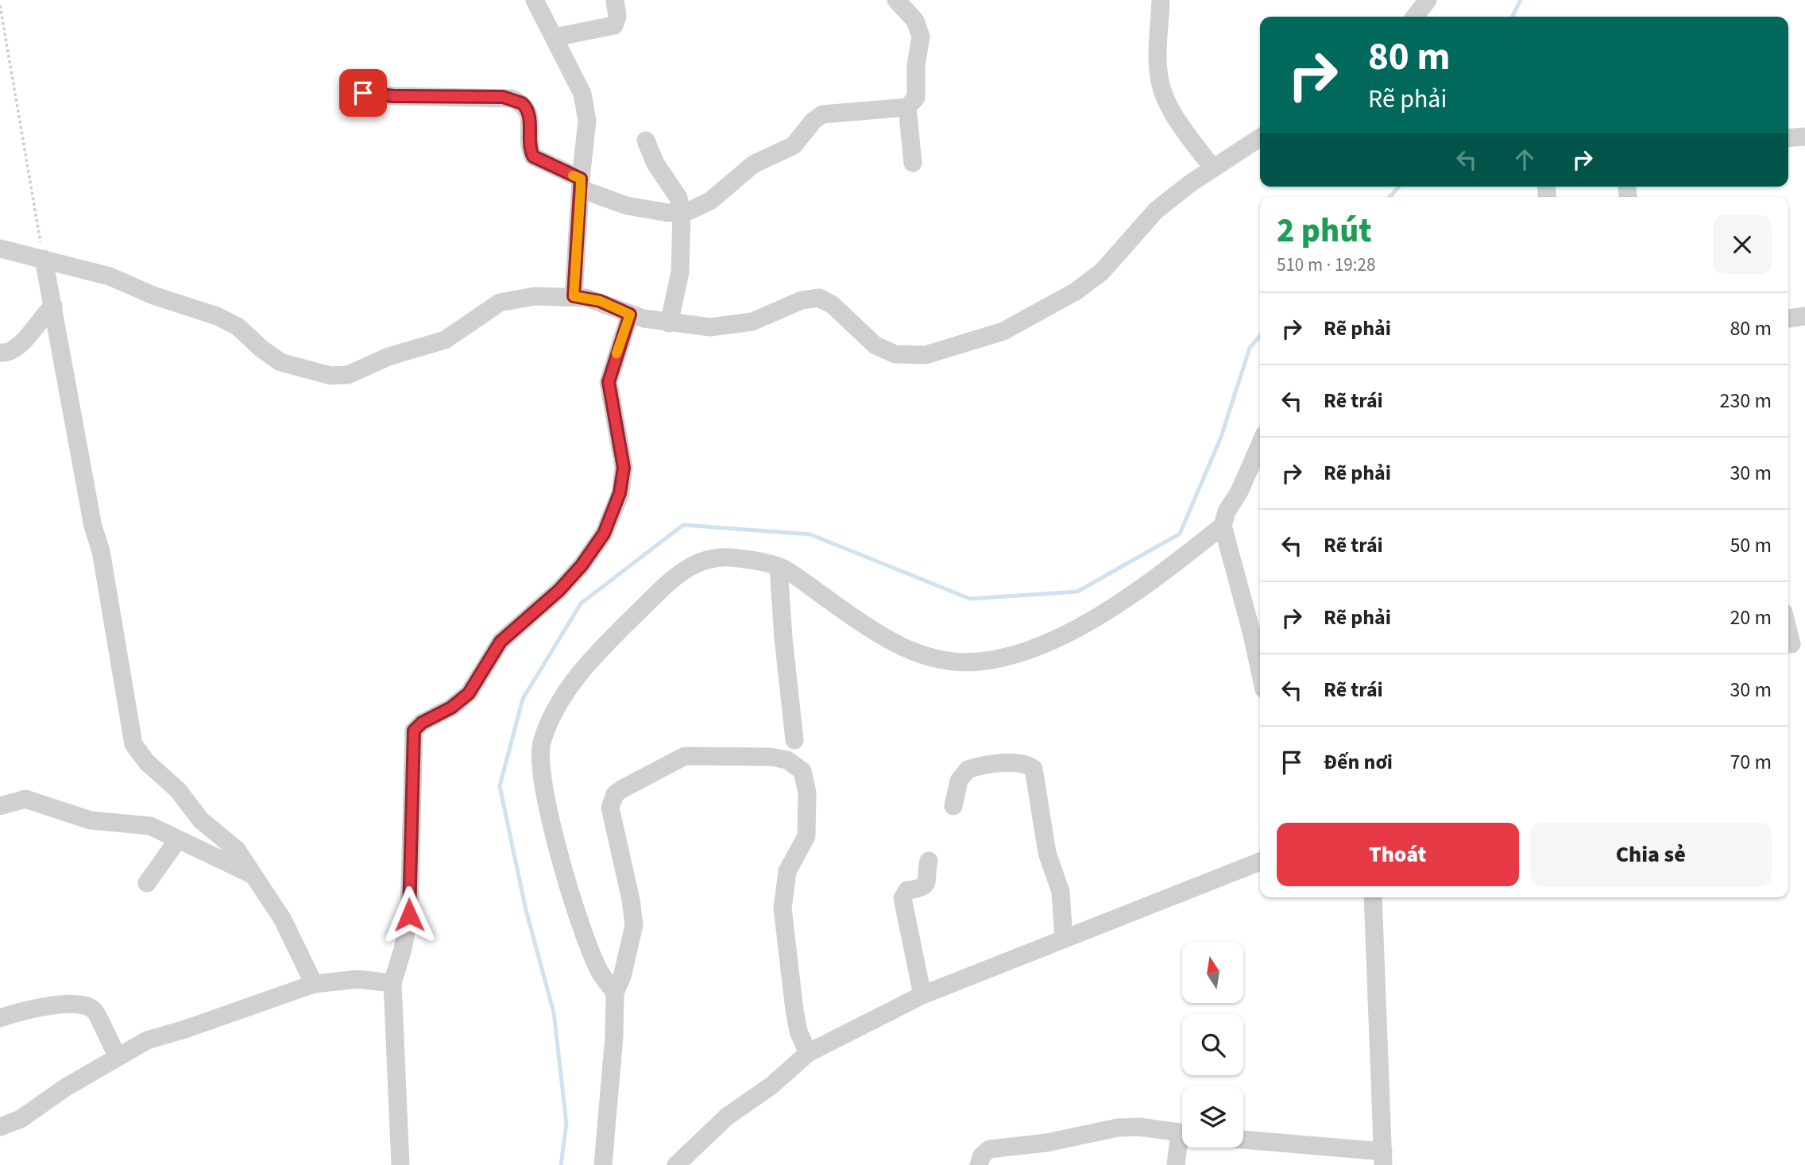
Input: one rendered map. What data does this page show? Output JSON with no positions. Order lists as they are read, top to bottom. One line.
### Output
{"north":"top","page":{"turn":["80 m","Rẽ phải"],"heading":["2 phút","510 m · 19:28"],"list":[{"name":"Rẽ phải","value":"80 m"},{"name":"Rẽ trái","value":"230 m"},{"name":"Rẽ phải","value":"30 m"},{"name":"Rẽ trái","value":"50 m"},{"name":"Rẽ phải","value":"20 m"},{"name":"Rẽ trái","value":"30 m"},{"name":"Đến nơi","value":"70 m"}],"buttons":["Thoát","Chia sẻ"]}}
